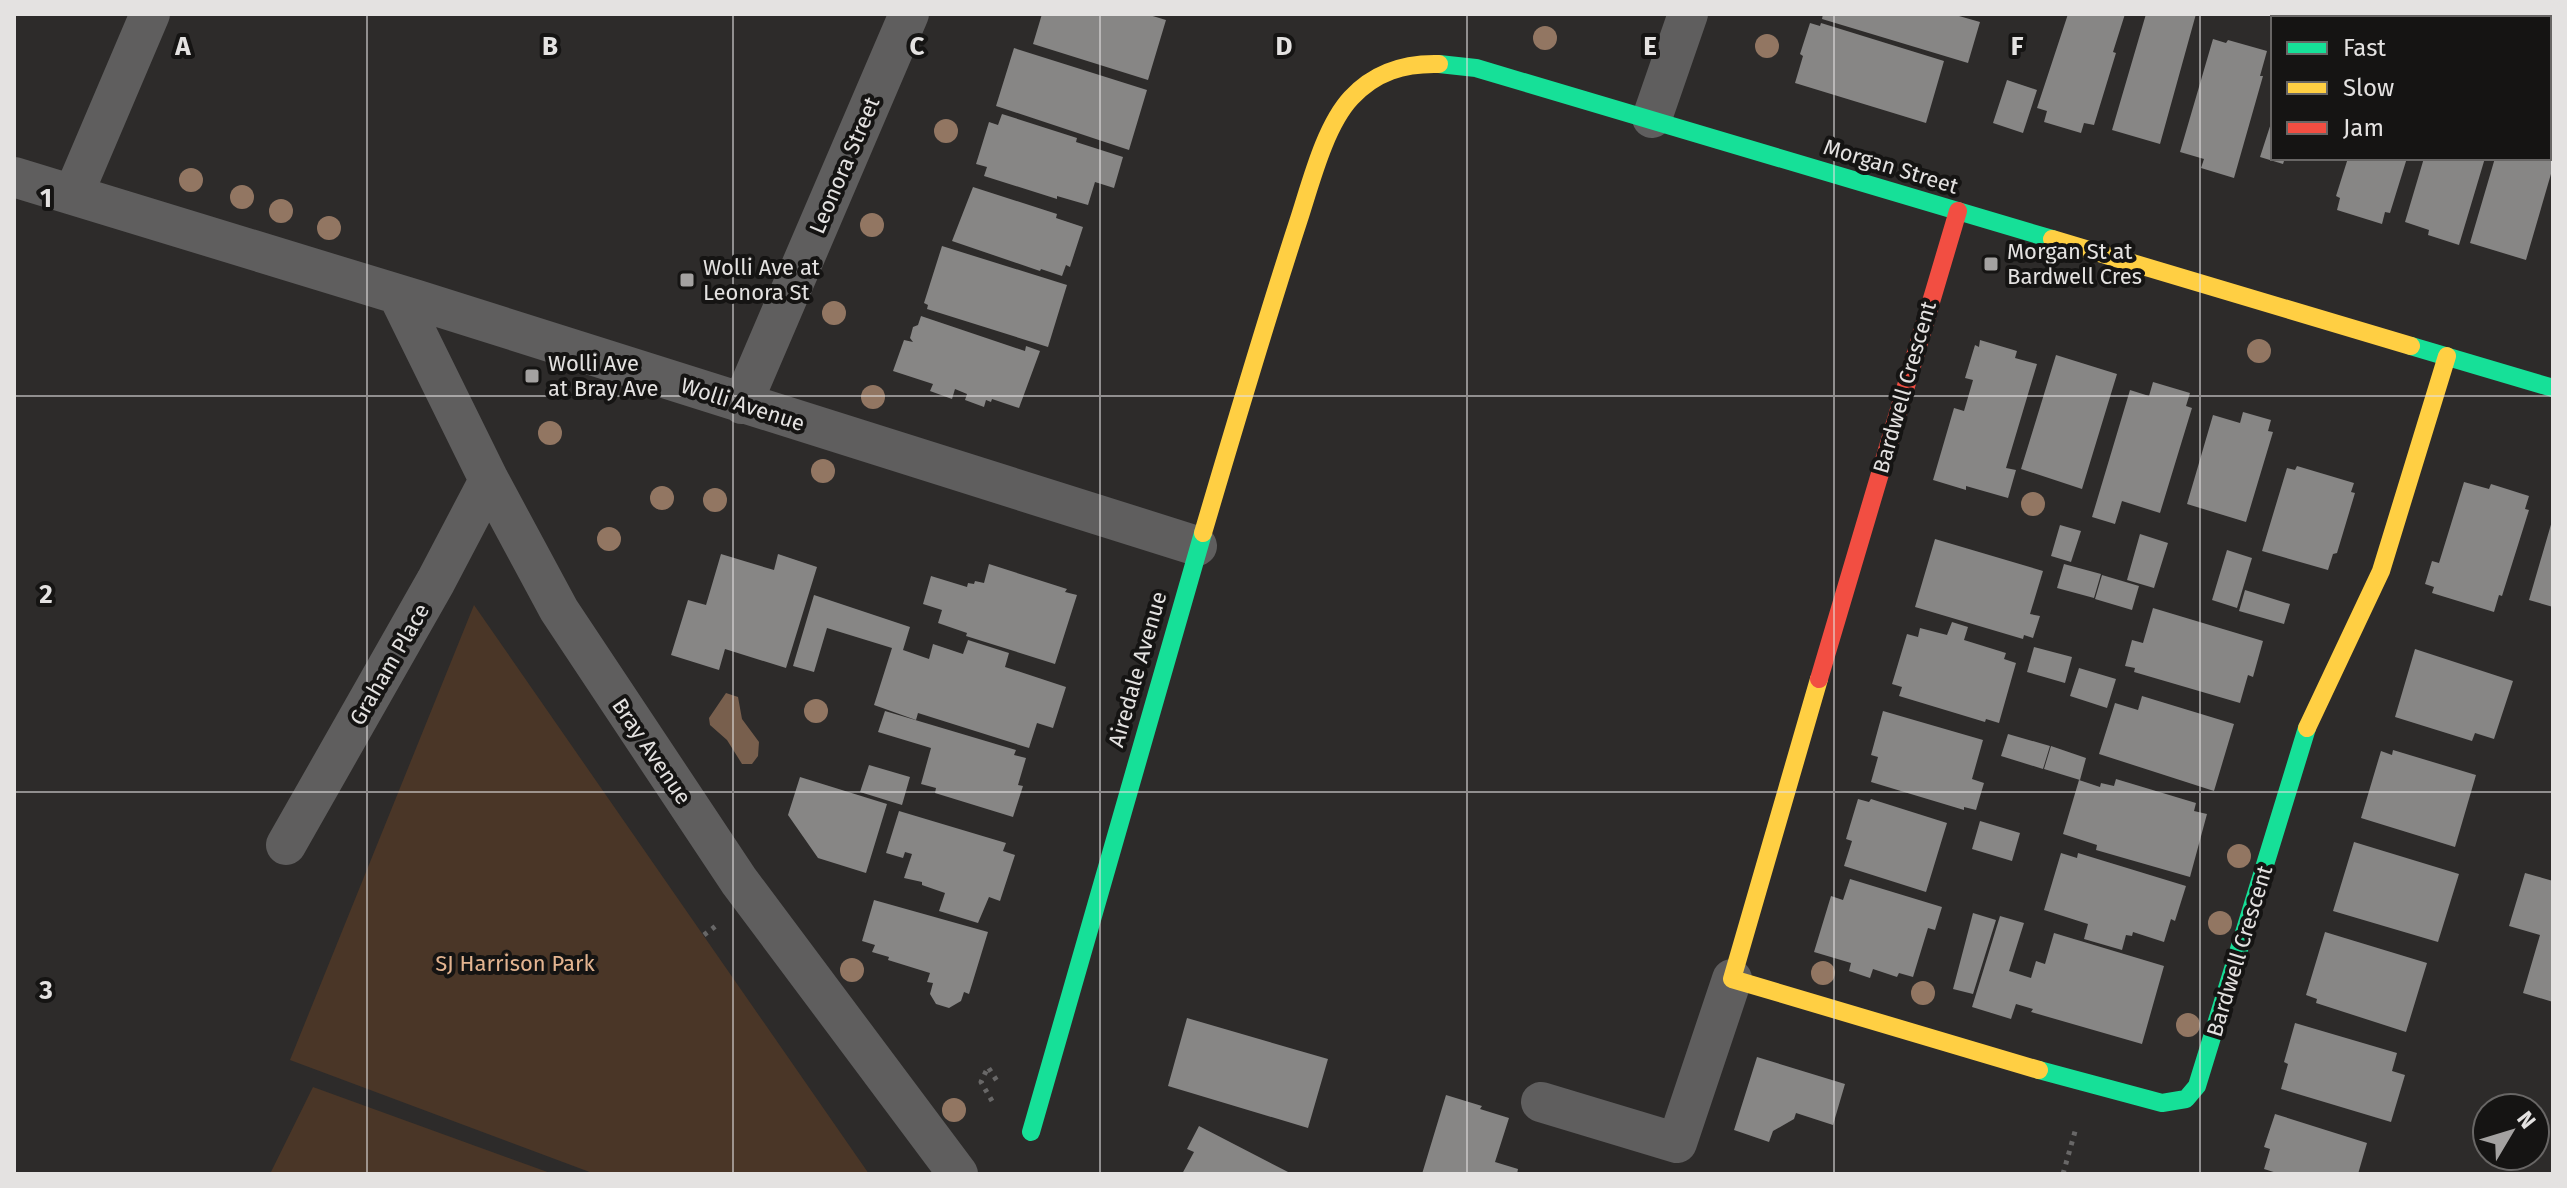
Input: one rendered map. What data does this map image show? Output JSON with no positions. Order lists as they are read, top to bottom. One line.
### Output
{"streets":{"street":["Leonora Street","Morgan Street","Bardwell Crescent","Wolli Avenue","Graham Place","Airedale Avenue","Bray Avenue"]},"crossings":[["Leonora Street","Wolli Avenue"],["Morgan Street","Bardwell Crescent"],["Morgan Street","Airedale Avenue"],["Wolli Avenue","Airedale Avenue"],["Wolli Avenue","Bray Avenue"],["Graham Place","Bray Avenue"]],"parks":["SJ Harrison Park"],"places":{"transit":["Morgan St at Bardwell Cres","Wolli Ave at Leonora St","Wolli Ave at Bray Ave"]},"legend":["Fast","Slow","Jam"],"north":"top right","grid":{"columns":["A","B","C","D","E","F"],"rows":["1","2","3"]}}
